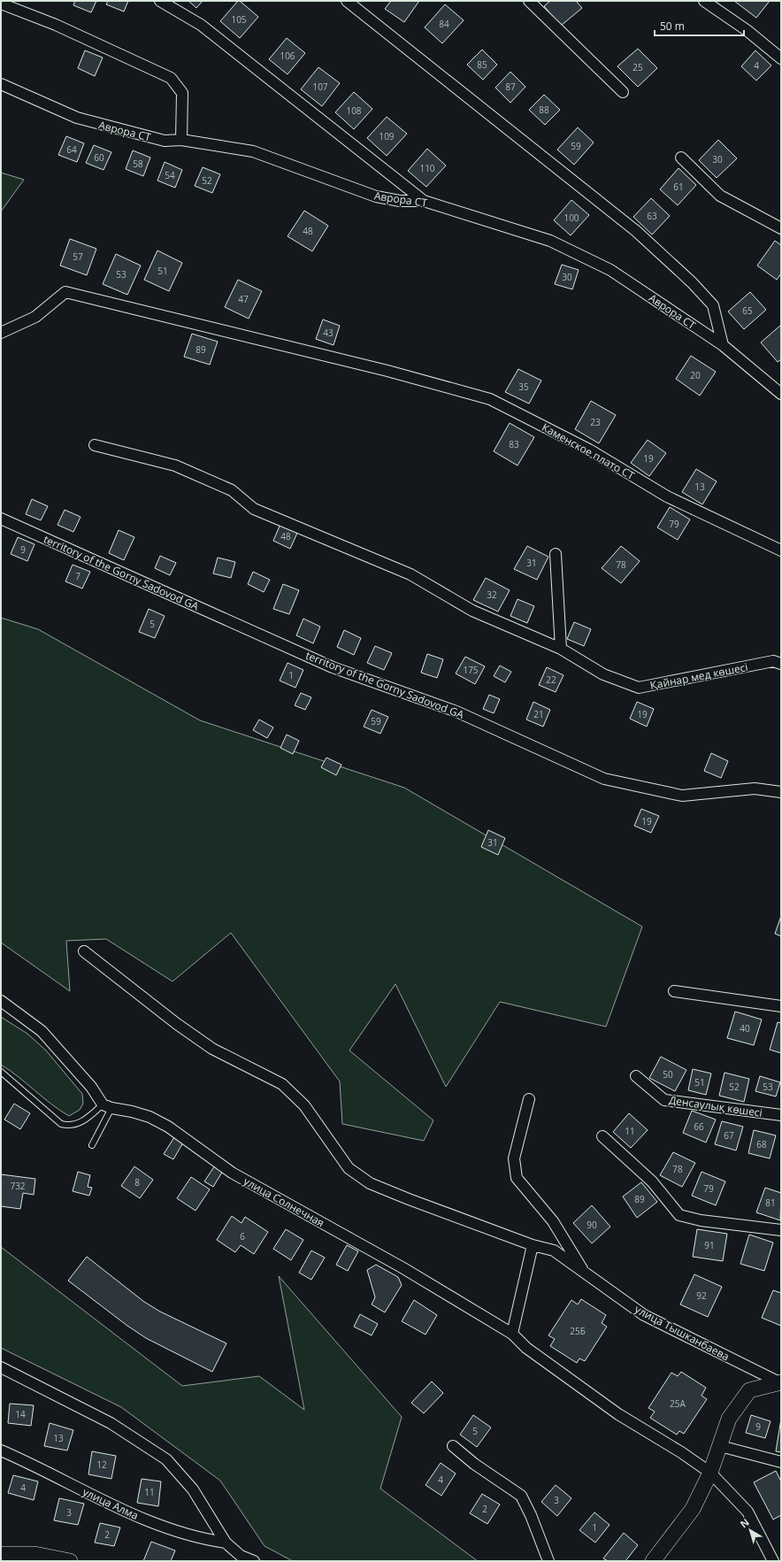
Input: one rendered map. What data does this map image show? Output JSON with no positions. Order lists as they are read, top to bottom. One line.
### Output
{"streets":{"street":["Аврора СТ","Каменское плато СТ","territory of the Gorny Sadovod GA","Қайнар мед көшесі","Денсаулық көшесі","улица Солнечная","улица Тышканбаева","улица Алма"]},"house_numbers":["105","84","106","85","4","25","107","87","88","108","109","59","64","60","30","58","110","54","52","61","63","100","48","57","51","53","30","47","65","43","89","20","35","23","83","19","13","79","48","9","31","78","7","32","5","175","1","22","21","19","59","19","31","40","50","51","52","53","66","11","67","68","78","8","732","79","89","81","90","6","91","92","25Б","25А","14","9","5","13","12","4","4","11","3","2","3","1","2"],"scale_bar":"50 m","north":"top left"}
